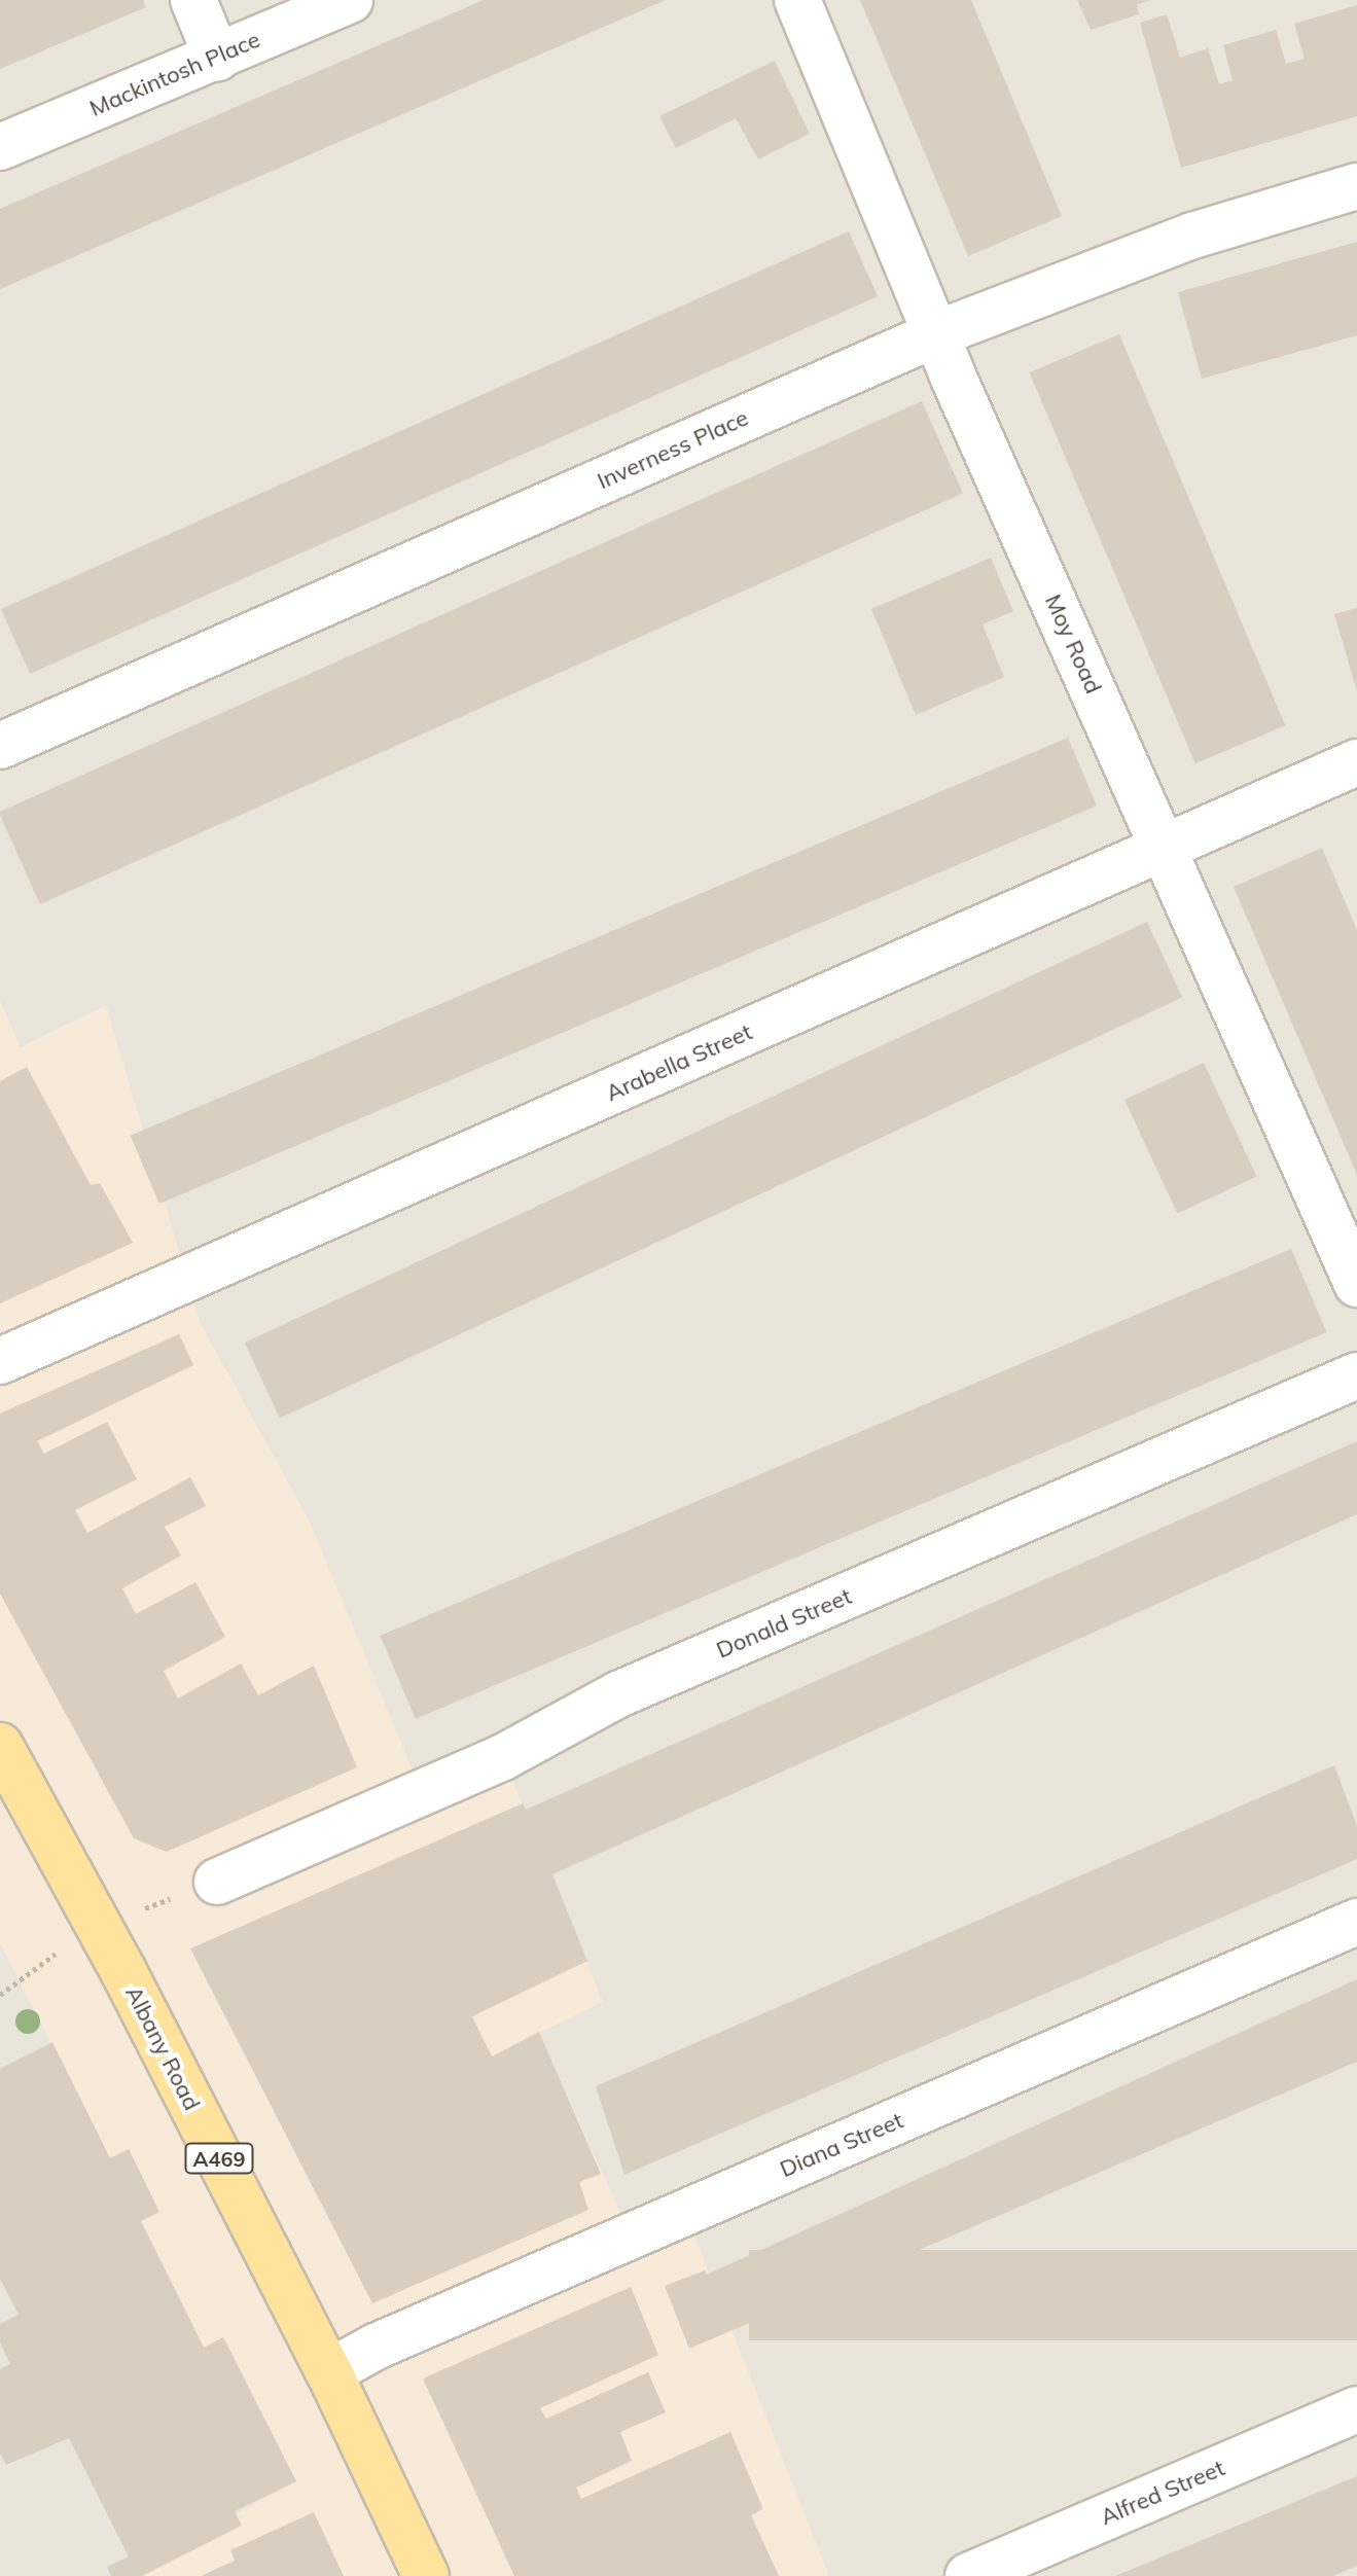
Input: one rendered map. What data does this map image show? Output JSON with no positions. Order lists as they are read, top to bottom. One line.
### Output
{"streets":{"main road":["Albany Road","A469"],"street":["Mackintosh Place","Inverness Place","Moy Road","Arabella Street","Donald Street","Diana Street","Alfred Street"]},"crossings":[["Inverness Place","Moy Road"],["Moy Road","Arabella Street"],["Albany Road","Diana Street"]]}
